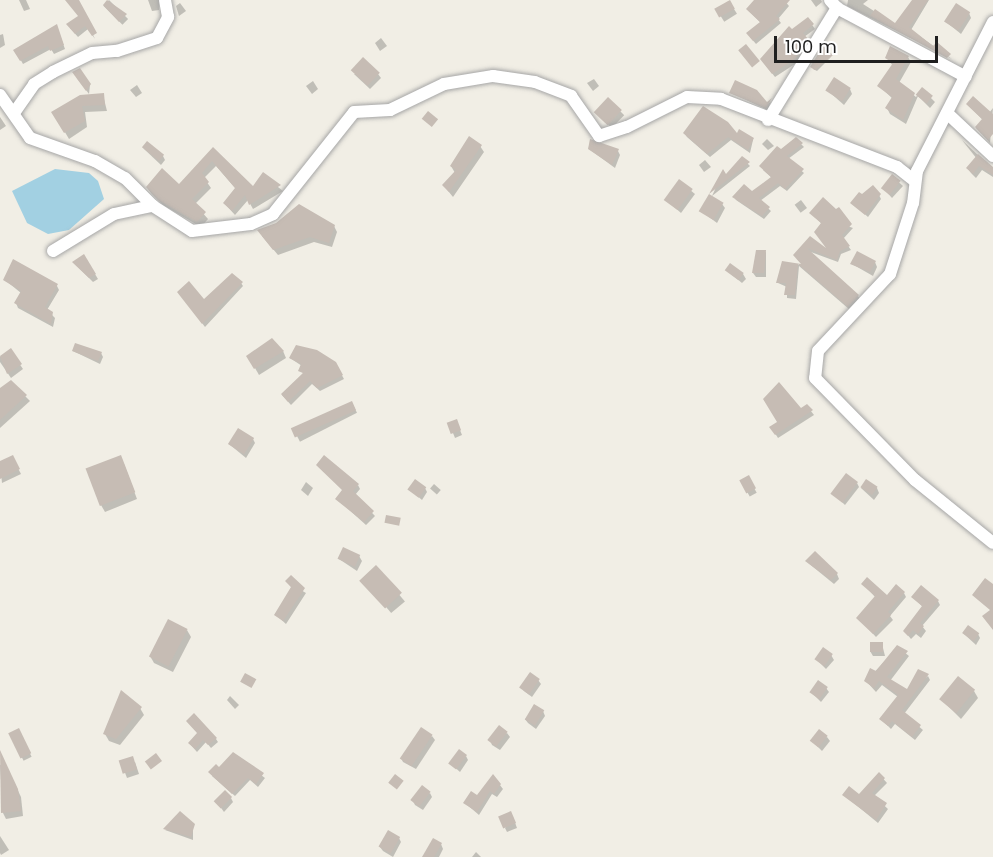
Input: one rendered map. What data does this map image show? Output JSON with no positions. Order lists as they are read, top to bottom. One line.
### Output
{"scale_bar":"100 m"}
